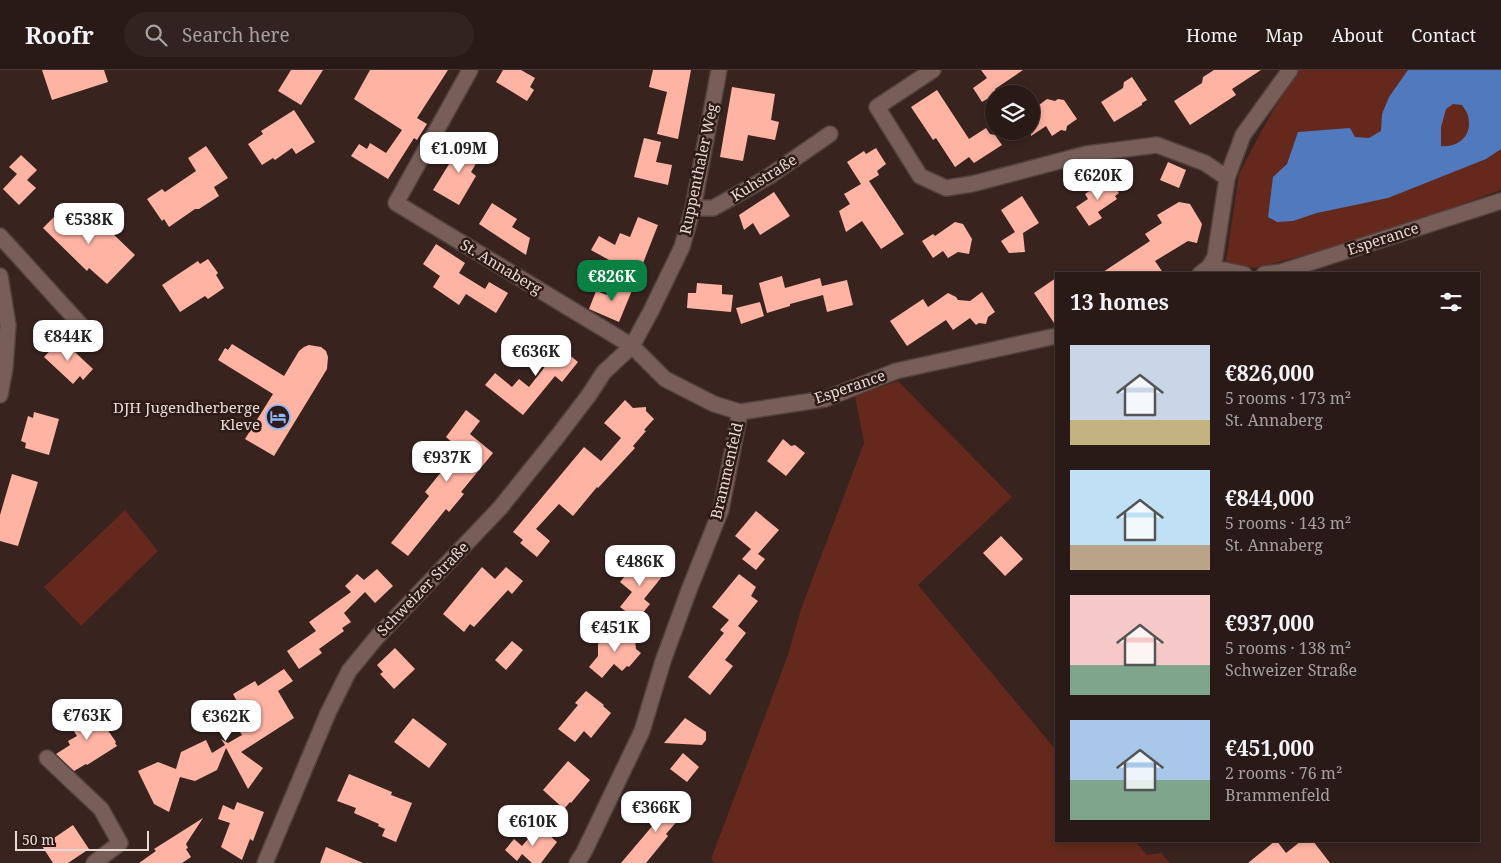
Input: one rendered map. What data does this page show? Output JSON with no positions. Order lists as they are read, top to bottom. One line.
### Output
{"streets":{"street":["Ruppenthaler Weg","Kuhstraße","Esperance","St. Annaberg","Brammenfeld","Schweizer Straße"]},"crossings":[["Ruppenthaler Weg","Kuhstraße"],["Ruppenthaler Weg","Esperance"],["Ruppenthaler Weg","St. Annaberg"],["Ruppenthaler Weg","Schweizer Straße"],["Esperance","St. Annaberg"],["Esperance","Brammenfeld"],["Esperance","Schweizer Straße"],["St. Annaberg","Schweizer Straße"]],"places":{"hotel":["DJH Jugendherberge Kleve"]},"scale_bar":"50 m","page":{"header":"Roofr","search":"Search here","nav":["Home","Map","About","Contact"],"price":["€1.09M","€620K","€538K","€826K","€844K","€636K","€937K","€486K","€451K","€763K","€362K","€366K","€610K"],"heading":"13 homes","list":[{"name":"€826,000","note":"5 rooms · 173 m² · St. Annaberg"},{"name":"€844,000","note":"5 rooms · 143 m² · St. Annaberg"},{"name":"€937,000","note":"5 rooms · 138 m² · Schweizer Straße"},{"name":"€451,000","note":"2 rooms · 76 m² · Brammenfeld"}],"scale":"50 m"}}
